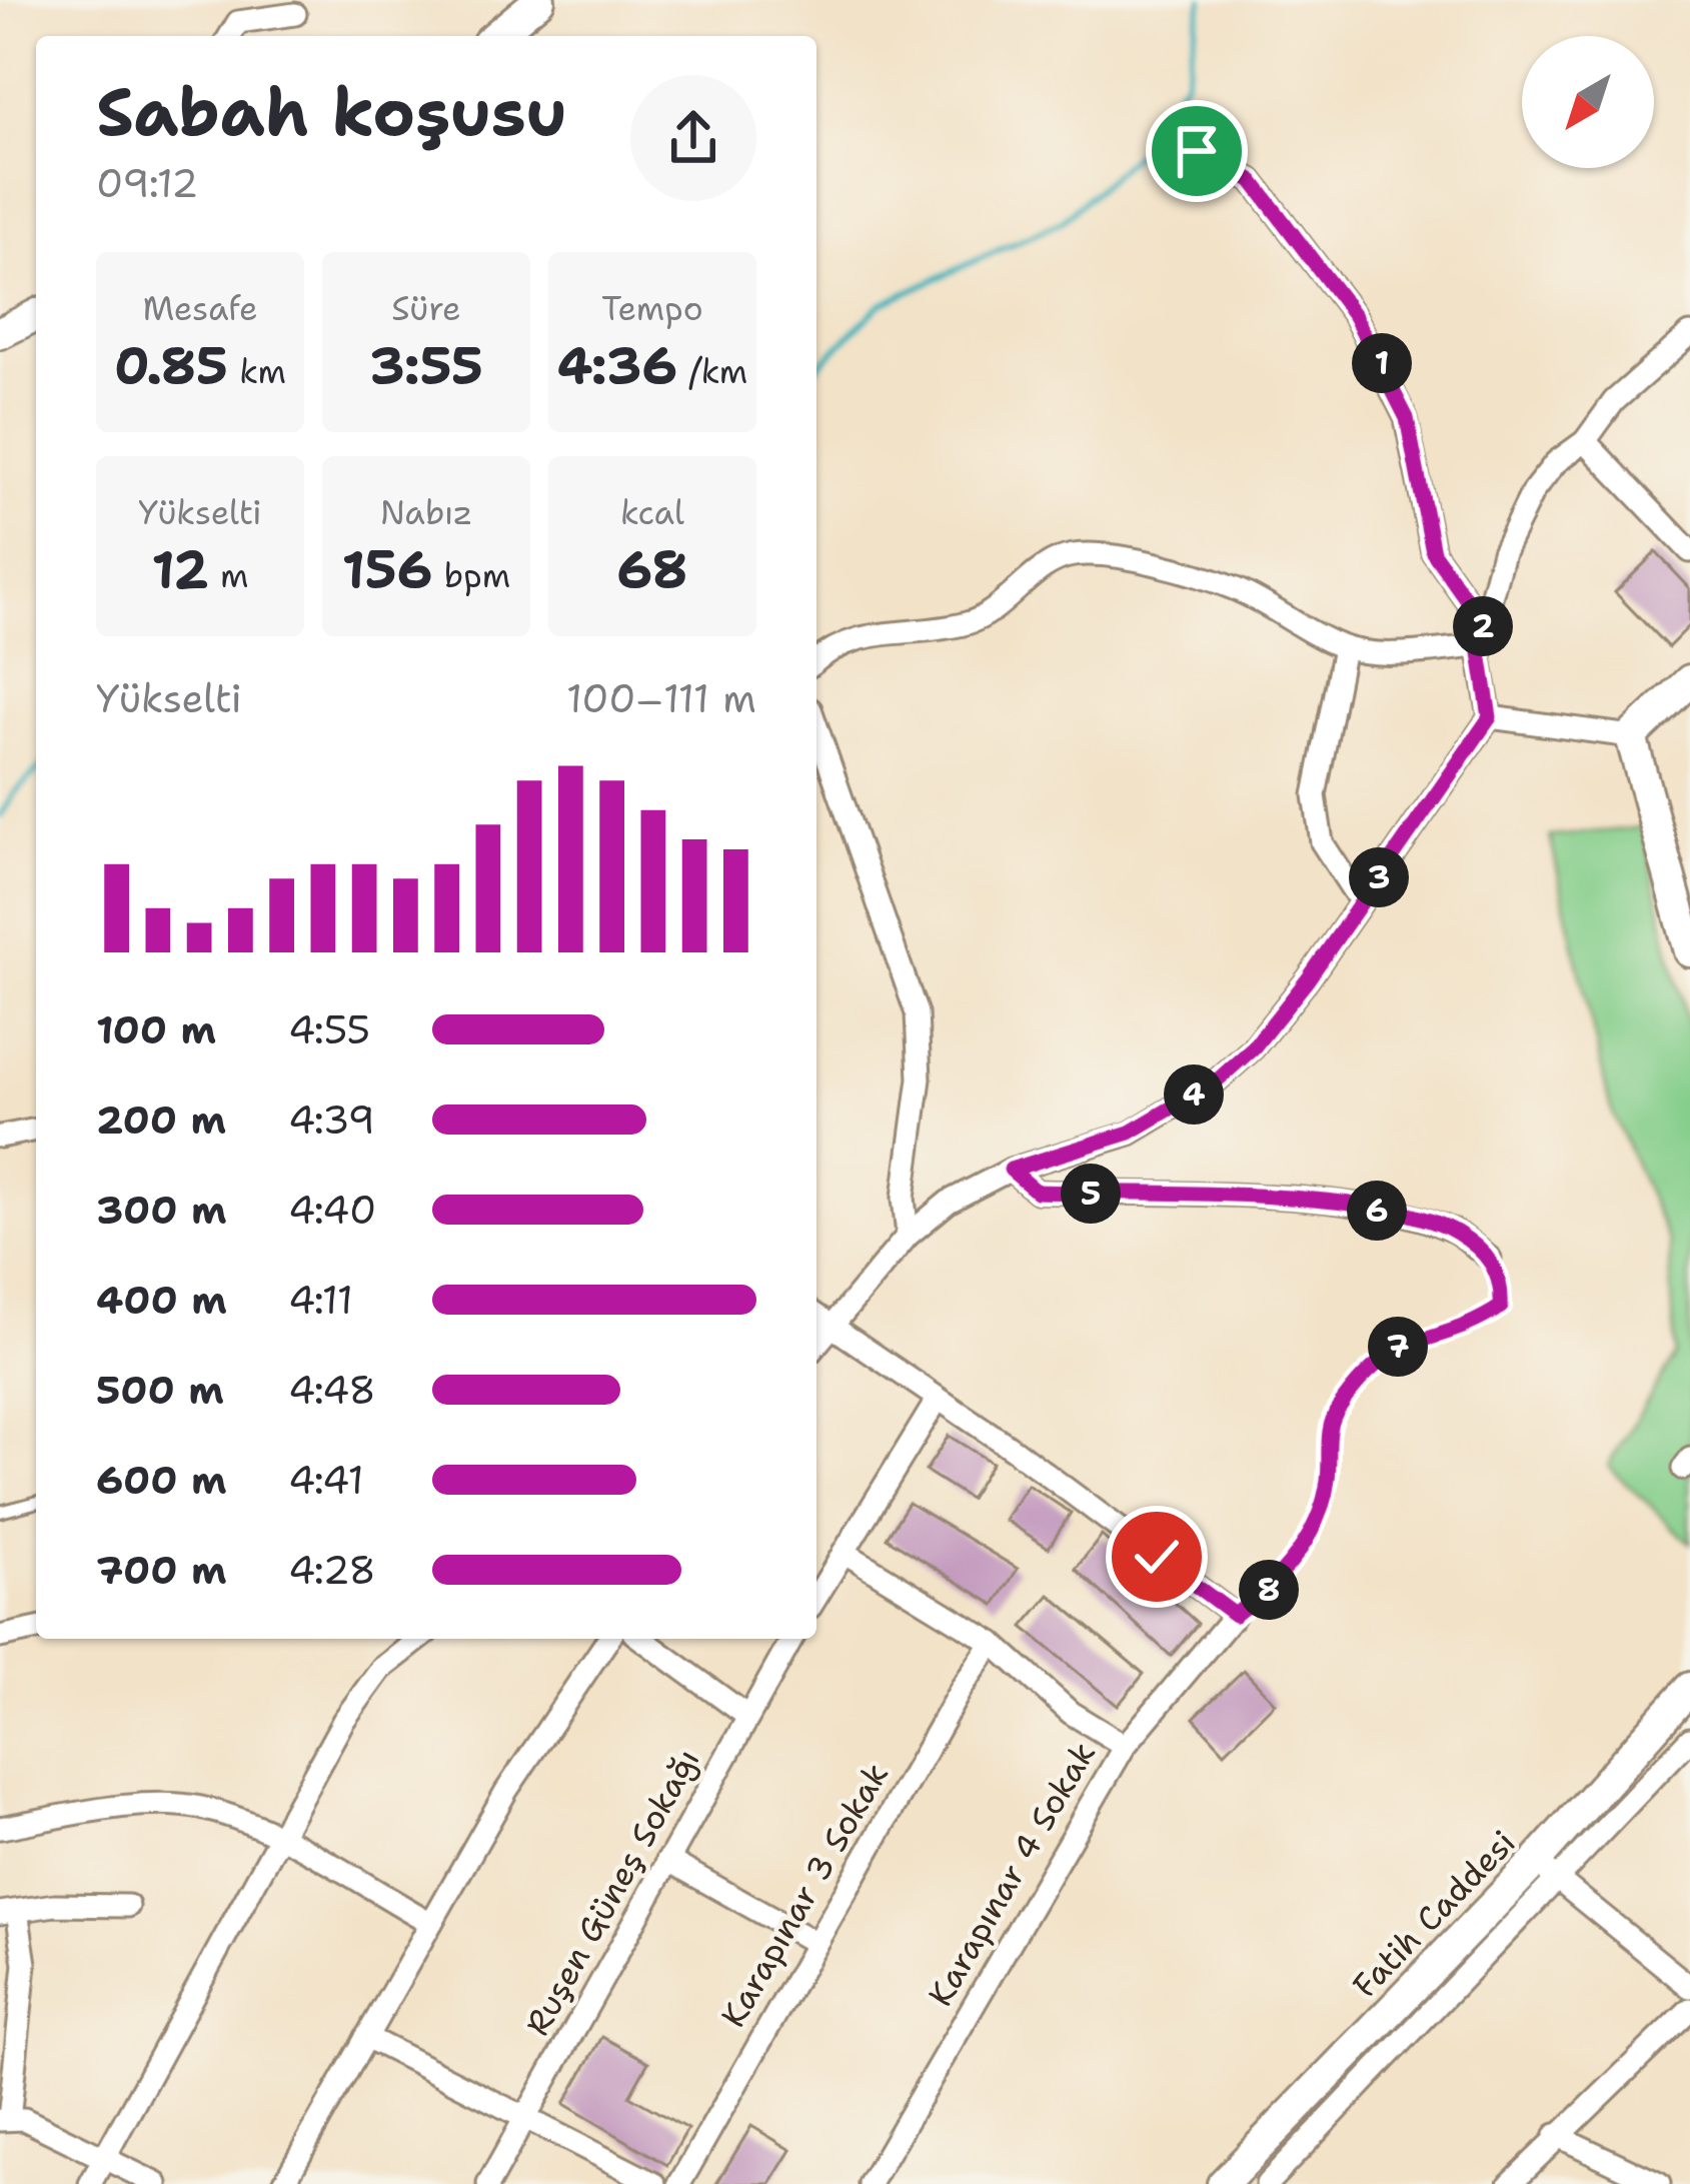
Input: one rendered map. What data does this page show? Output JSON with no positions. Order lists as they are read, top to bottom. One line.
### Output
{"streets":{"main road":["Fatih Caddesi"],"street":["Karapınar 4 Sokak","Ruşen Güneş Sokağı","Karapınar 3 Sokak"]},"north":"bottom left","page":{"heading":["Sabah koşusu","09:12"],"stats":[["Mesafe","0.85 km"],["Süre","3:55"],["Tempo","4:36 /km"],["Yükselti","12 m"],["Nabız","156 bpm"],["kcal","68"]],"pins":["1","2","3","4","5","6","7","8"],"chart":["Yükselti","100–111 m"],"list":[{"name":"100 m","note":"4:55"},{"name":"200 m","note":"4:39"},{"name":"300 m","note":"4:40"},{"name":"400 m","note":"4:11"},{"name":"500 m","note":"4:48"},{"name":"600 m","note":"4:41"},{"name":"700 m","note":"4:28"}]}}
